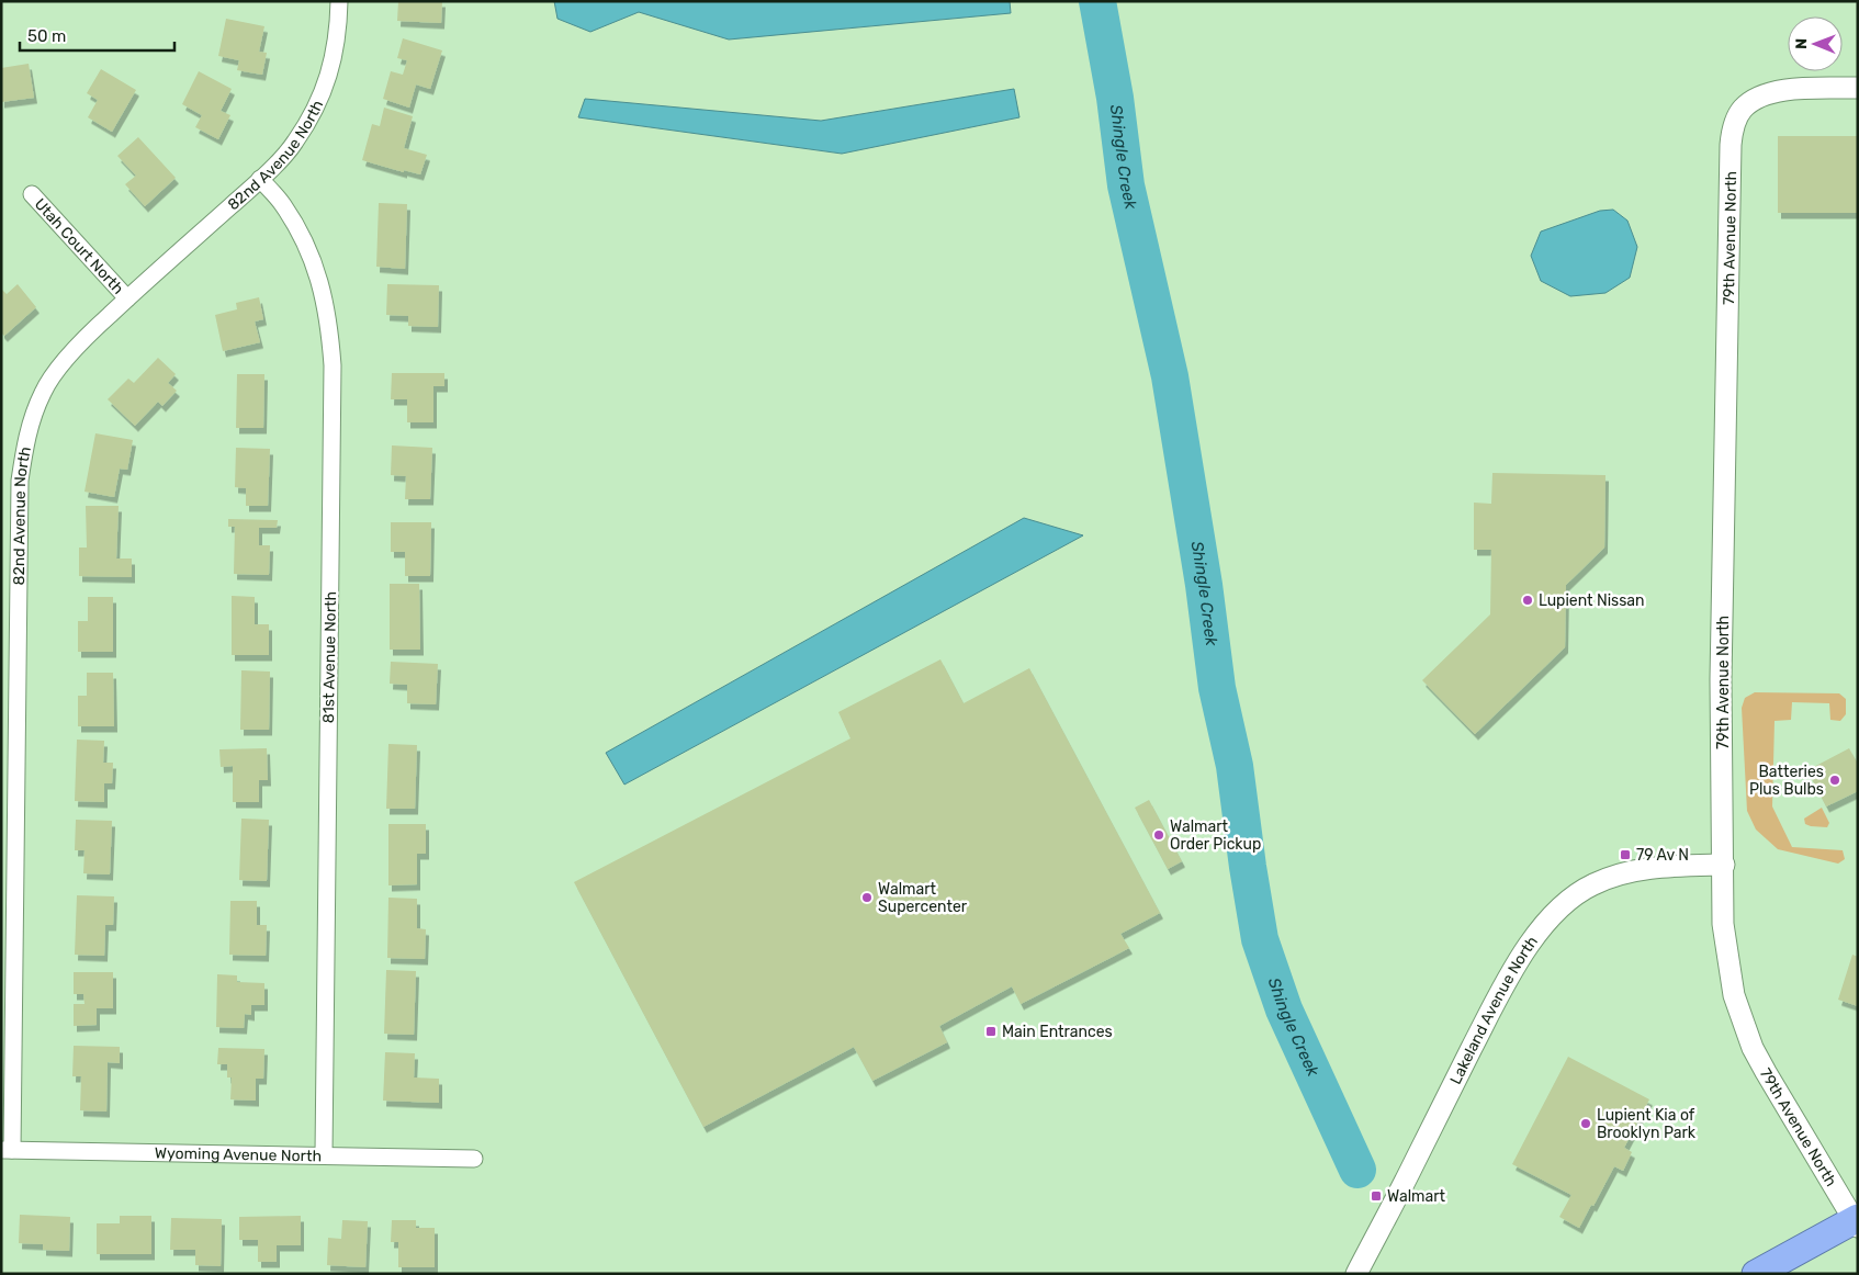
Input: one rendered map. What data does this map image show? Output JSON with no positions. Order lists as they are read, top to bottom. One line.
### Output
{"streets":{"street":["82nd Avenue North","79th Avenue North","Utah Court North","81st Avenue North","Lakeland Avenue North","Wyoming Avenue North"]},"crossings":[["82nd Avenue North","Utah Court North"],["82nd Avenue North","81st Avenue North"],["82nd Avenue North","Wyoming Avenue North"],["79th Avenue North","Lakeland Avenue North"],["81st Avenue North","Wyoming Avenue North"]],"water":["Shingle Creek"],"places":{"other":["Lupient Nissan","Batteries Plus Bulbs","Walmart Order Pickup","Walmart Supercenter","Lupient Kia of Brooklyn Park"],"transit":["79 Av N","Main Entrances","Walmart"]},"scale_bar":"50 m","north":"left"}
